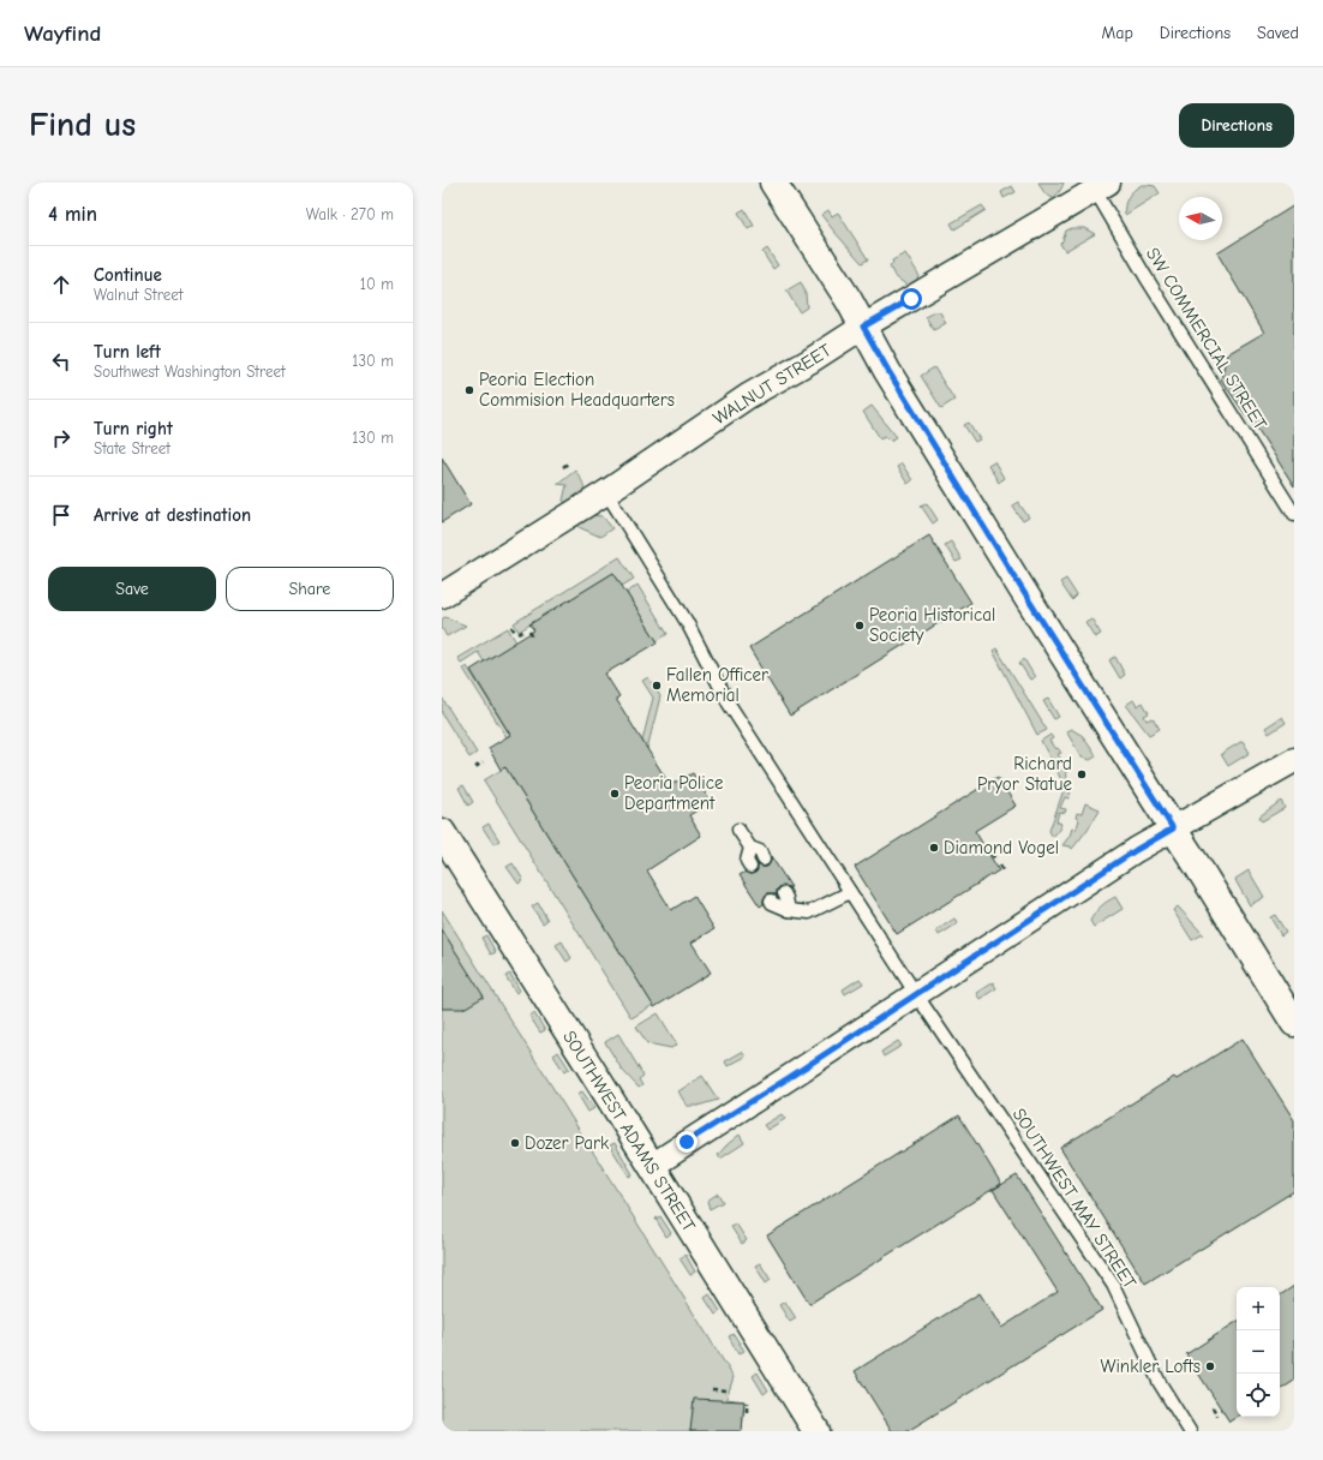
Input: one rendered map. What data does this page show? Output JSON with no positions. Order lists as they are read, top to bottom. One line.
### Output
{"streets":{"street":["WALNUT STREET","SOUTHWEST ADAMS STREET"],"lane":["SW COMMERCIAL STREET","SOUTHWEST MAY STREET"]},"crossings":[["SW COMMERCIAL STREET","WALNUT STREET"],["WALNUT STREET","SOUTHWEST MAY STREET"]],"places":["Peoria Election Commision Headquarters","Peoria Historical Society","Fallen Officer Memorial","Richard Pryor Statue","Peoria Police Department","Diamond Vogel","Dozer Park","Winkler Lofts"],"north":"left","page":{"header":"Wayfind","nav":["Map","Directions","Saved"],"buttons":["Directions",["Save","Share"]],"title":"Find us","heading":["4 min","Walk · 270 m"],"list":[["Continue","Walnut Street","10 m"],["Turn left","Southwest Washington Street","130 m"],["Turn right","State Street","130 m"],"Arrive at destination"],"map_buttons":["+","−"]}}
